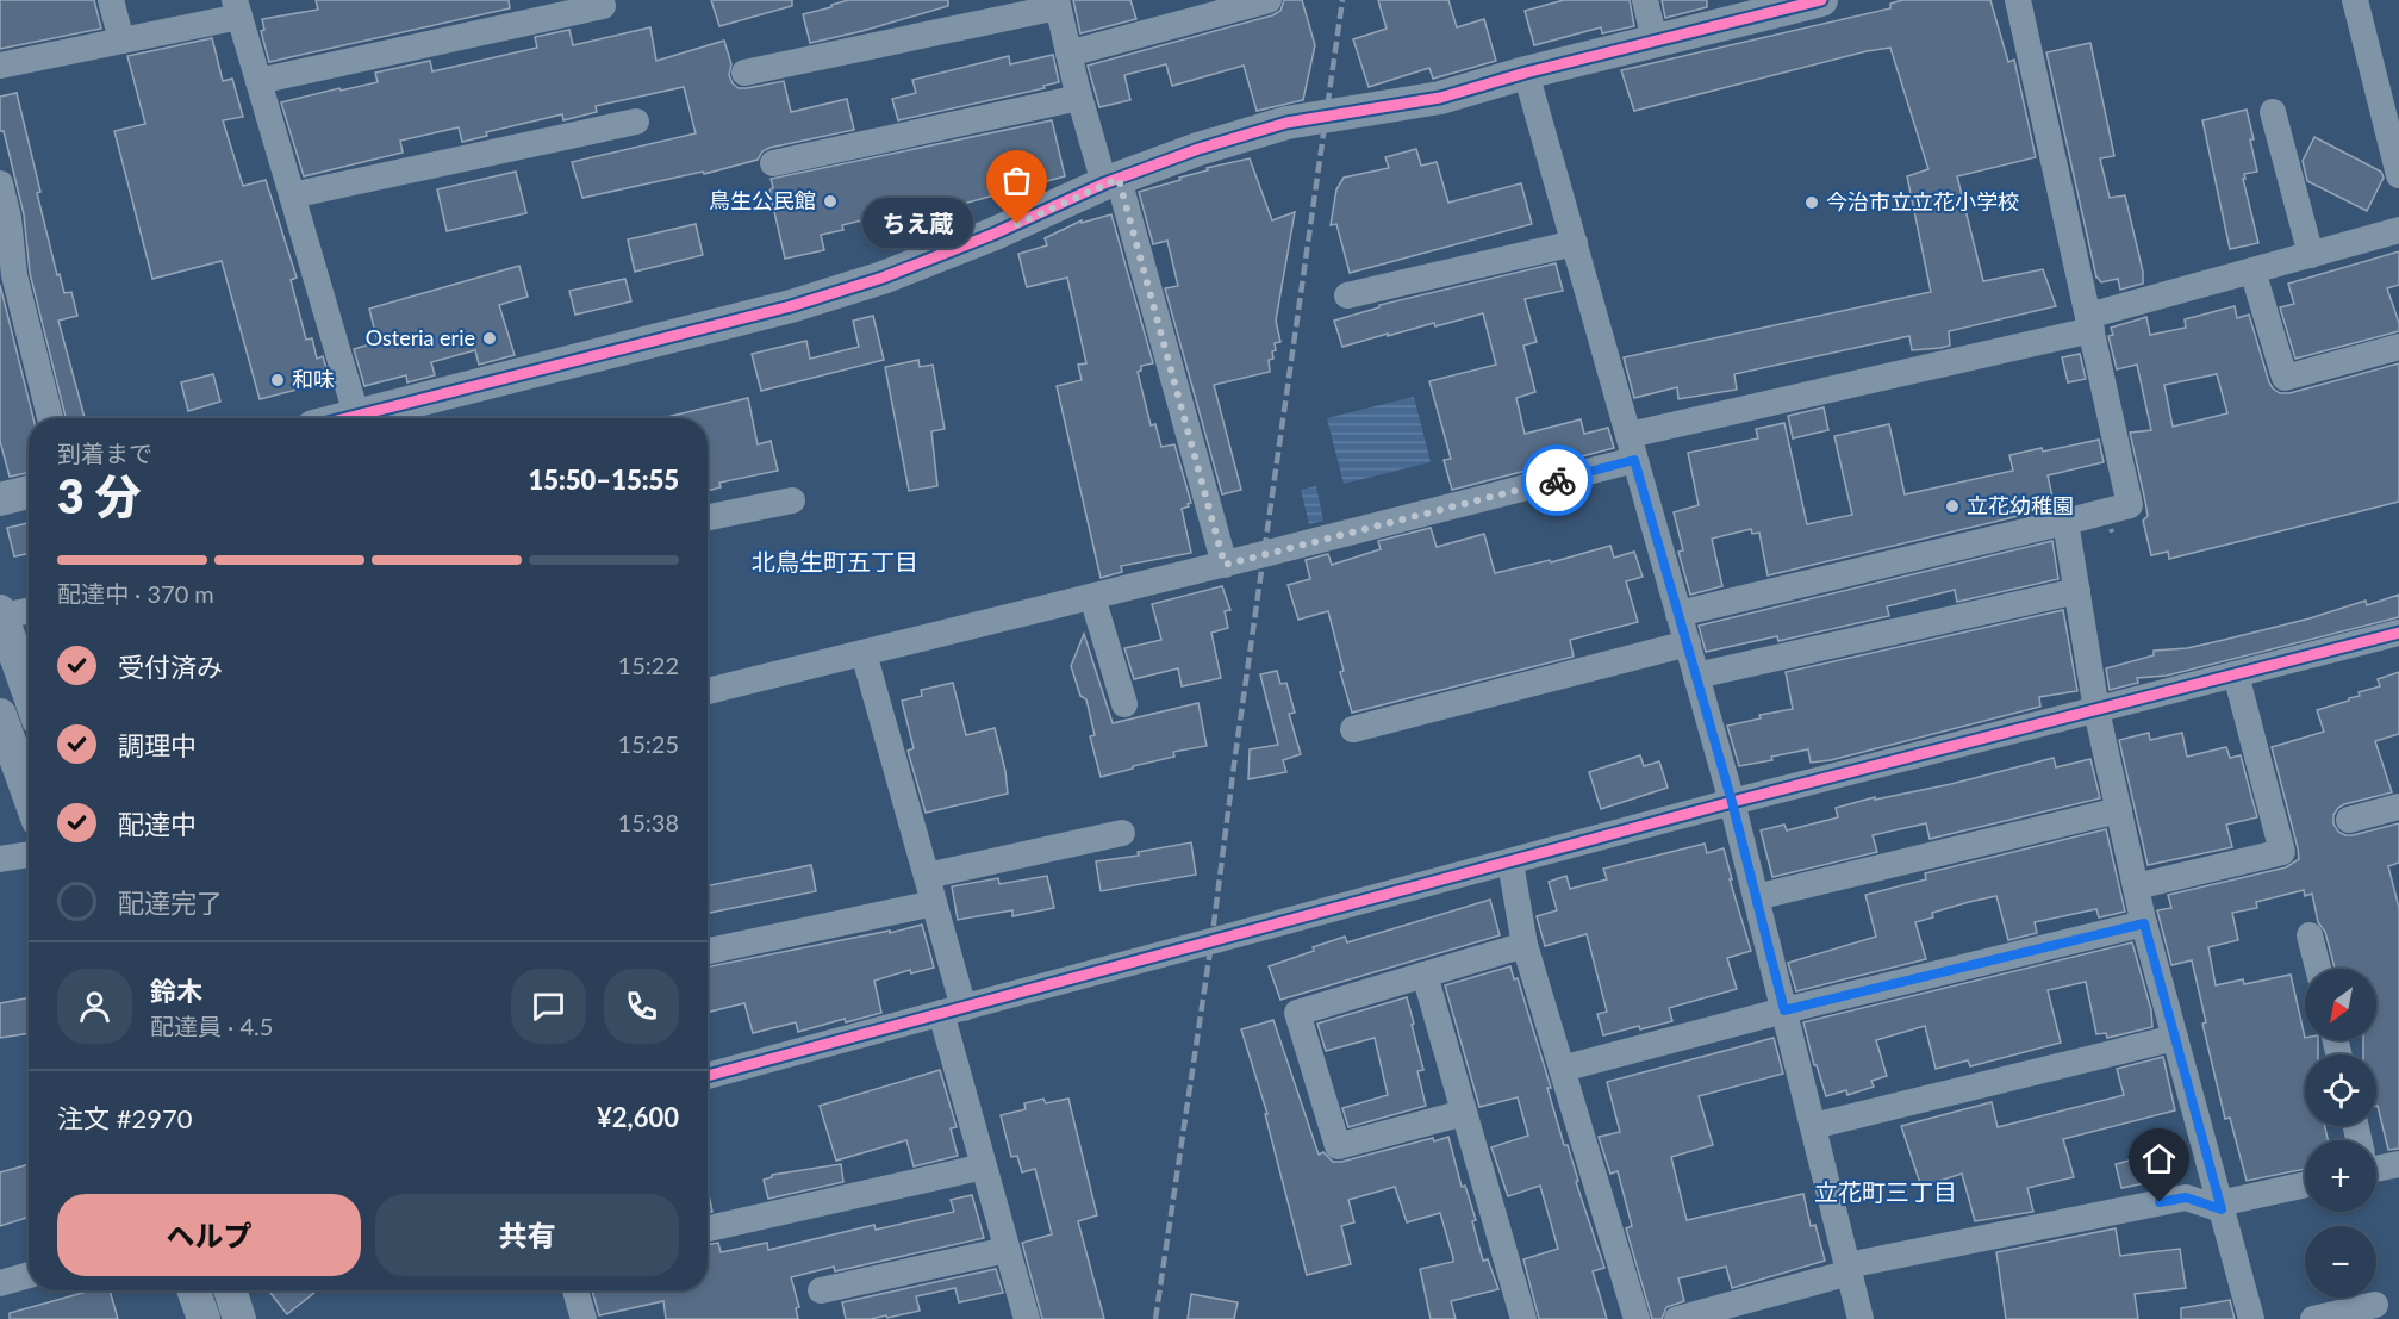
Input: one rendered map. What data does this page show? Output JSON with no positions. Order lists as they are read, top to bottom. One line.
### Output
{"districts":["北鳥生町五丁目","立花町三丁目"],"places":["鳥生公民館","今治市立立花小学校","ちえ蔵","Osteria erie","和味","立花幼稚園"],"north":"bottom left","page":{"bubble":"ちえ蔵","heading":["3 分","到着まで","15:50–15:55"],"panel":["鈴木","配達員 · 4.5","注文 #2970","¥2,600"],"bar":"配達中 · 370 m","list":[["受付済み","15:22"],["調理中","15:25"],["配達中","15:38"],"配達完了"],"map_buttons":["+","−"],"buttons":["ヘルプ","共有"]}}
